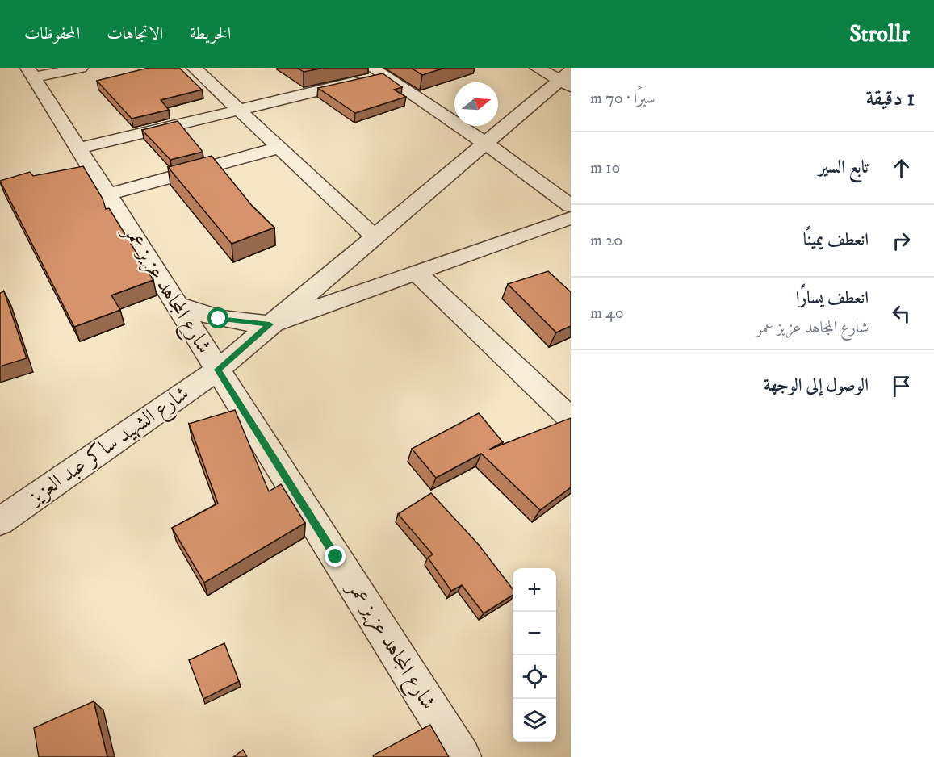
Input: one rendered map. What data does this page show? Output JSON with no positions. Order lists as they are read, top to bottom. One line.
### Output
{"streets":{"street":["شارع المجاهد عزيز عمر","شارع الشهيد ساكر عبد العزيز"]},"crossings":[["شارع المجاهد عزيز عمر","شارع الشهيد ساكر عبد العزيز"]],"north":"right","page":{"header":"Strollr","nav":["الخريطة","الاتجاهات","المحفوظات"],"heading":["1 دقيقة","سيرًا · 70 m"],"list":[["تابع السير","10 m"],["انعطف يمينًا","20 m"],["انعطف يسارًا","شارع المجاهد عزيز عمر","40 m"],"الوصول إلى الوجهة"],"map_buttons":["+","−"]}}
